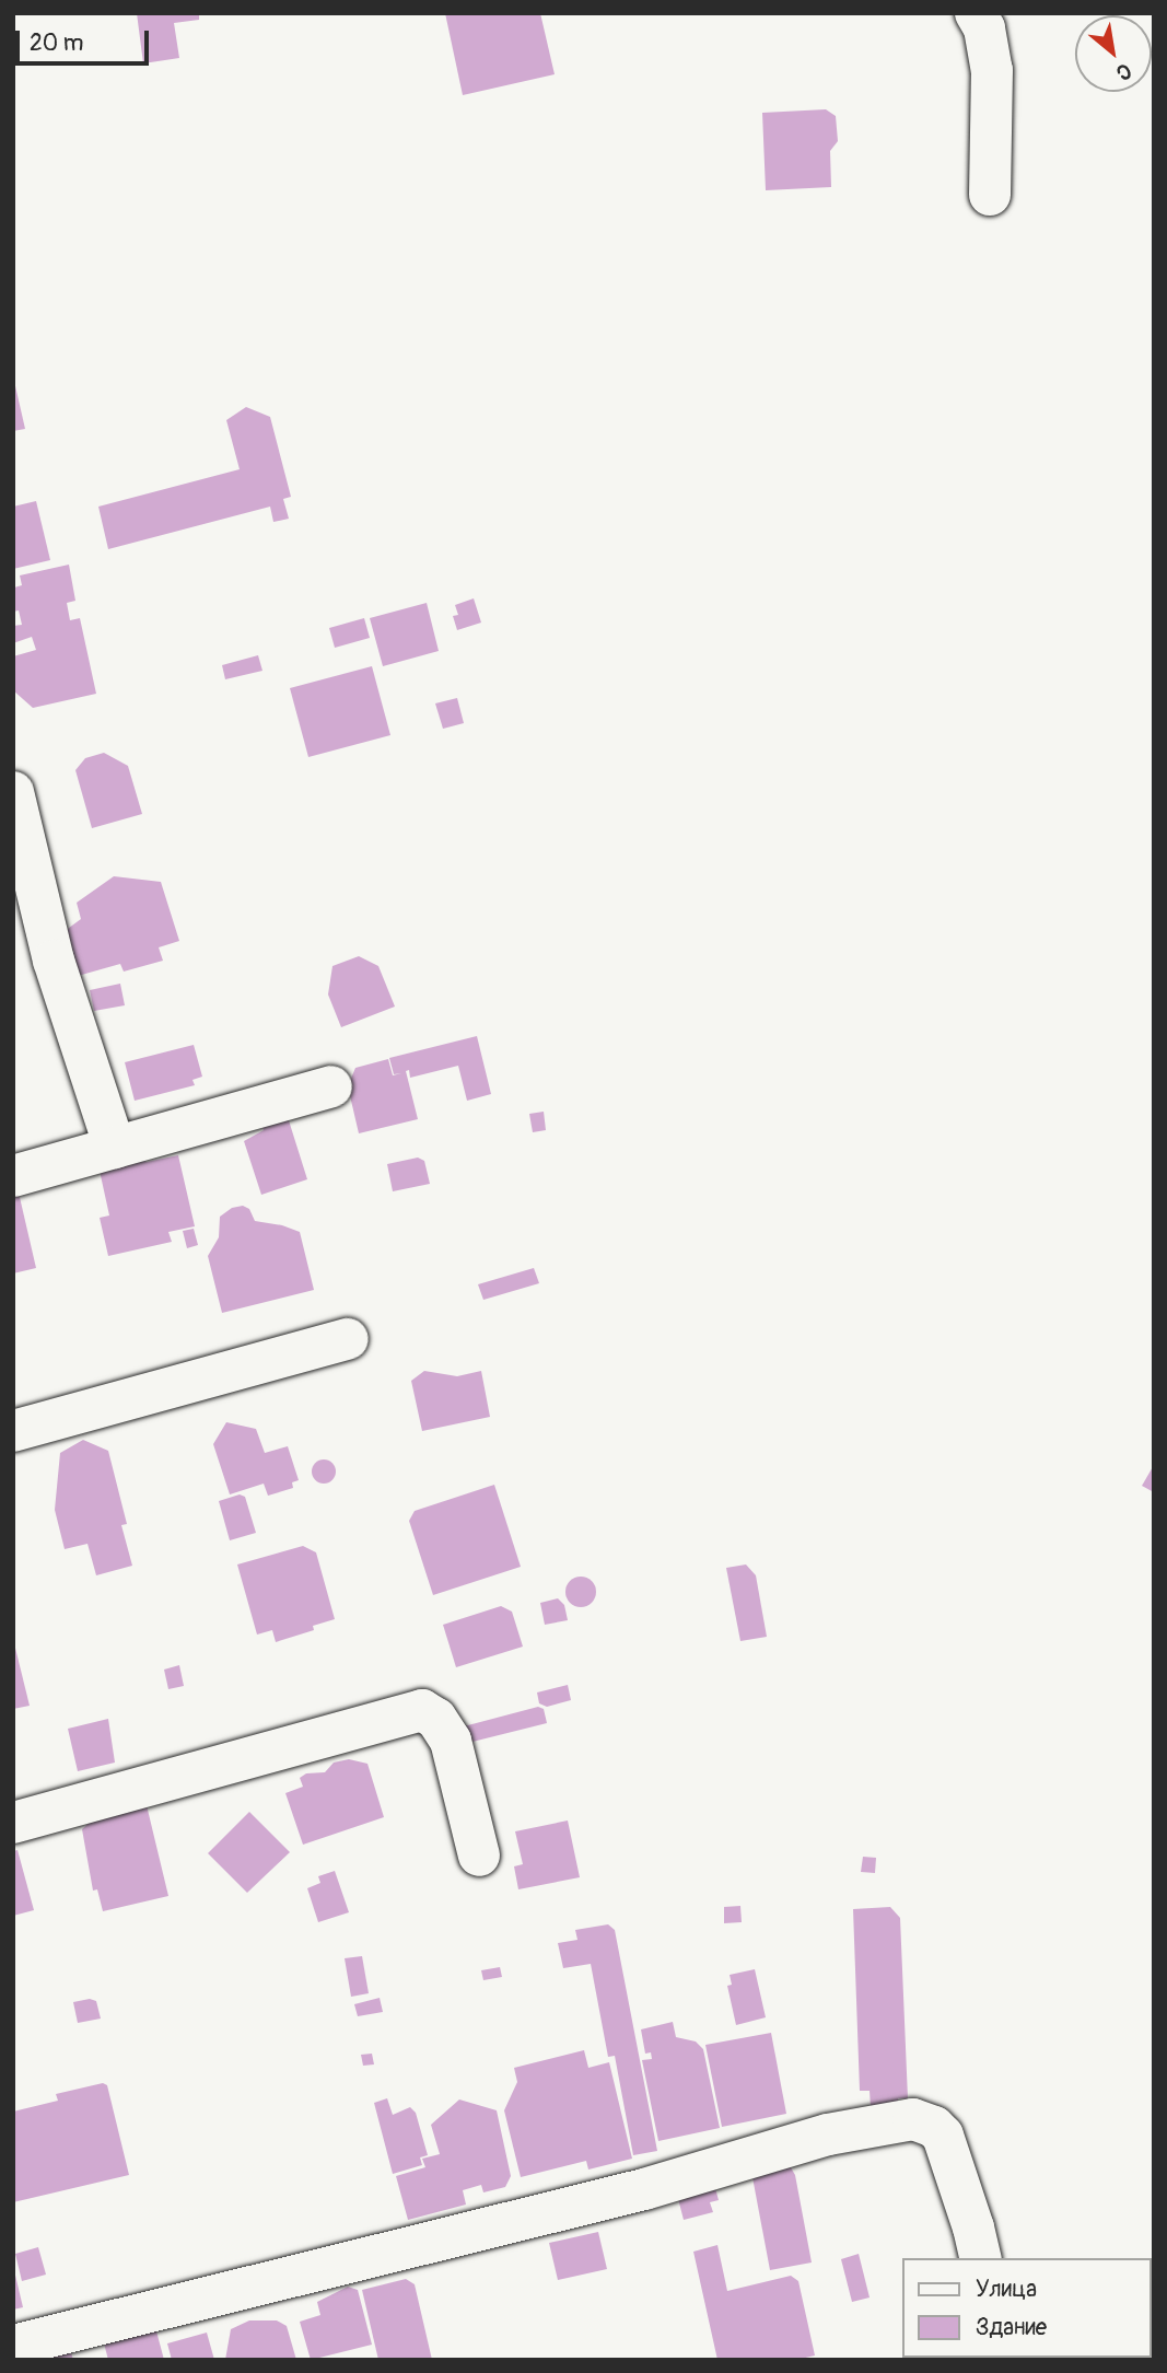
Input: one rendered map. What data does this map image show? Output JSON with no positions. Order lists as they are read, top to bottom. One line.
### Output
{"legend":["Улица","Здание"],"scale_bar":"20 m","north":"bottom right"}
